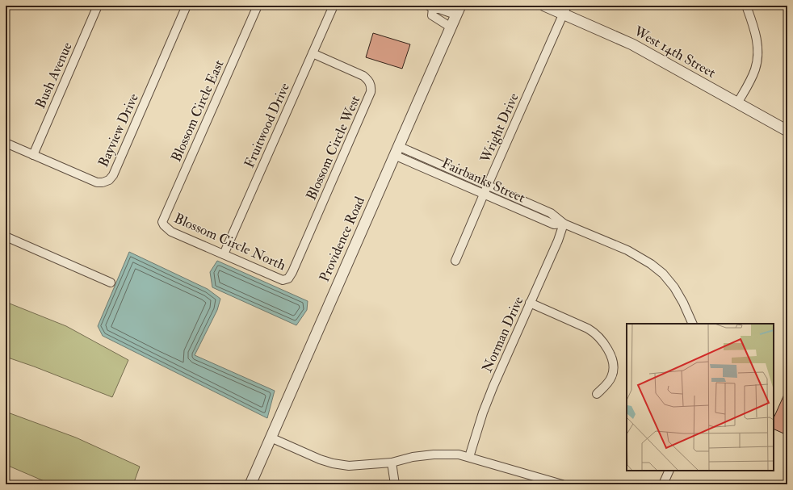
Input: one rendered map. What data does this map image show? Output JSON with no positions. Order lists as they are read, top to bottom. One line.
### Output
{"streets":{"street":["West 14th Street","Bush Avenue","Blossom Circle East","Fruitwood Drive","Wright Drive","Bayview Drive","Blossom Circle West","Fairbanks Street","Providence Road","Blossom Circle North","Norman Drive"]},"crossings":[["West 14th Street","Wright Drive"],["Bush Avenue","Bayview Drive"],["Blossom Circle East","Blossom Circle North"],["Fruitwood Drive","Blossom Circle West"],["Fruitwood Drive","Blossom Circle North"],["Wright Drive","Fairbanks Street"],["Blossom Circle West","Blossom Circle North"],["Fairbanks Street","Providence Road"],["Fairbanks Street","Norman Drive"]]}
